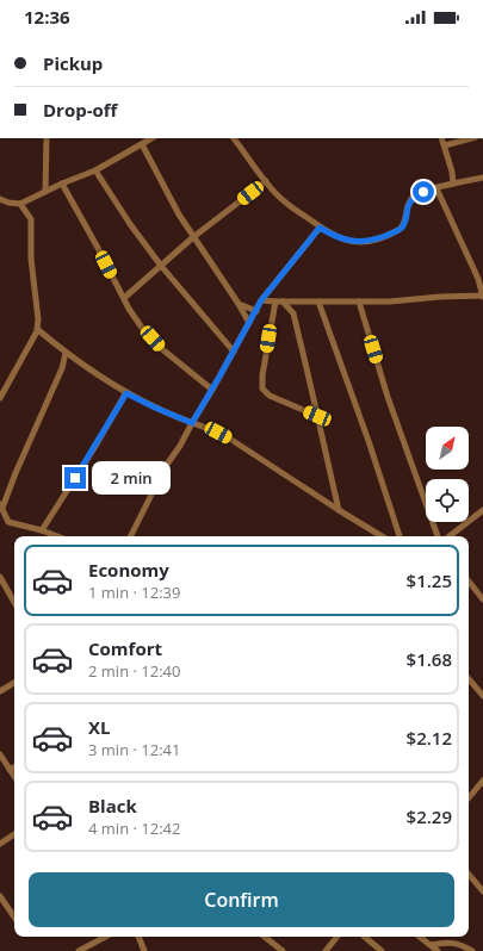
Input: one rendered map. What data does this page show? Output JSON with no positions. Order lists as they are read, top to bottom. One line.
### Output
{"north":"top right","page":{"status":"12:36","banner":["Pickup","Drop-off"],"bubble":"2 min","list":[{"name":"Economy","note":"1 min · 12:39","value":"$1.25"},{"name":"Comfort","note":"2 min · 12:40","value":"$1.68"},{"name":"XL","note":"3 min · 12:41","value":"$2.12"},{"name":"Black","note":"4 min · 12:42","value":"$2.29"}],"buttons":"Confirm"}}
